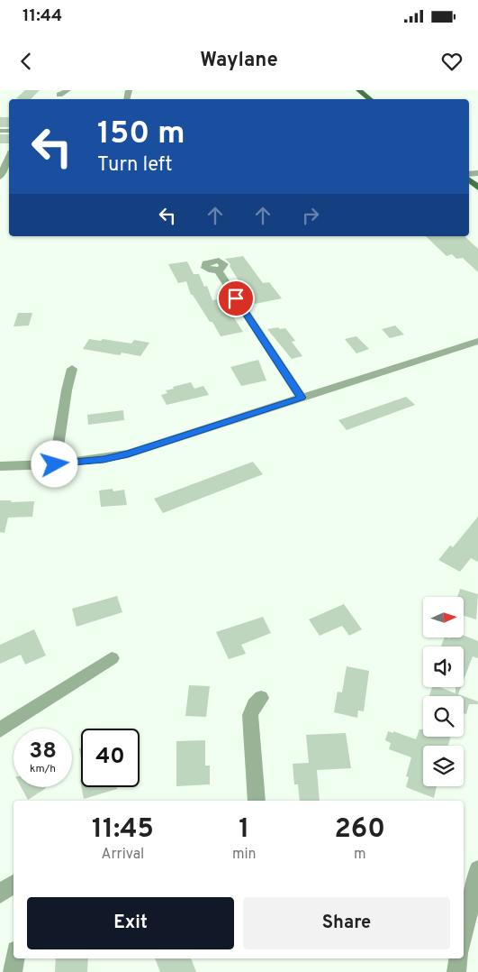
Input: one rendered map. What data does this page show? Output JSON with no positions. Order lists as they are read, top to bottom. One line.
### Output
{"north":"right","page":{"status":"11:44","header":"Waylane","turn":["150 m","Turn left"],"speed":"38 km/h","limit":"40","eta":["11:45","Arrival","1","min","260","m"],"buttons":["Exit","Share"]}}
